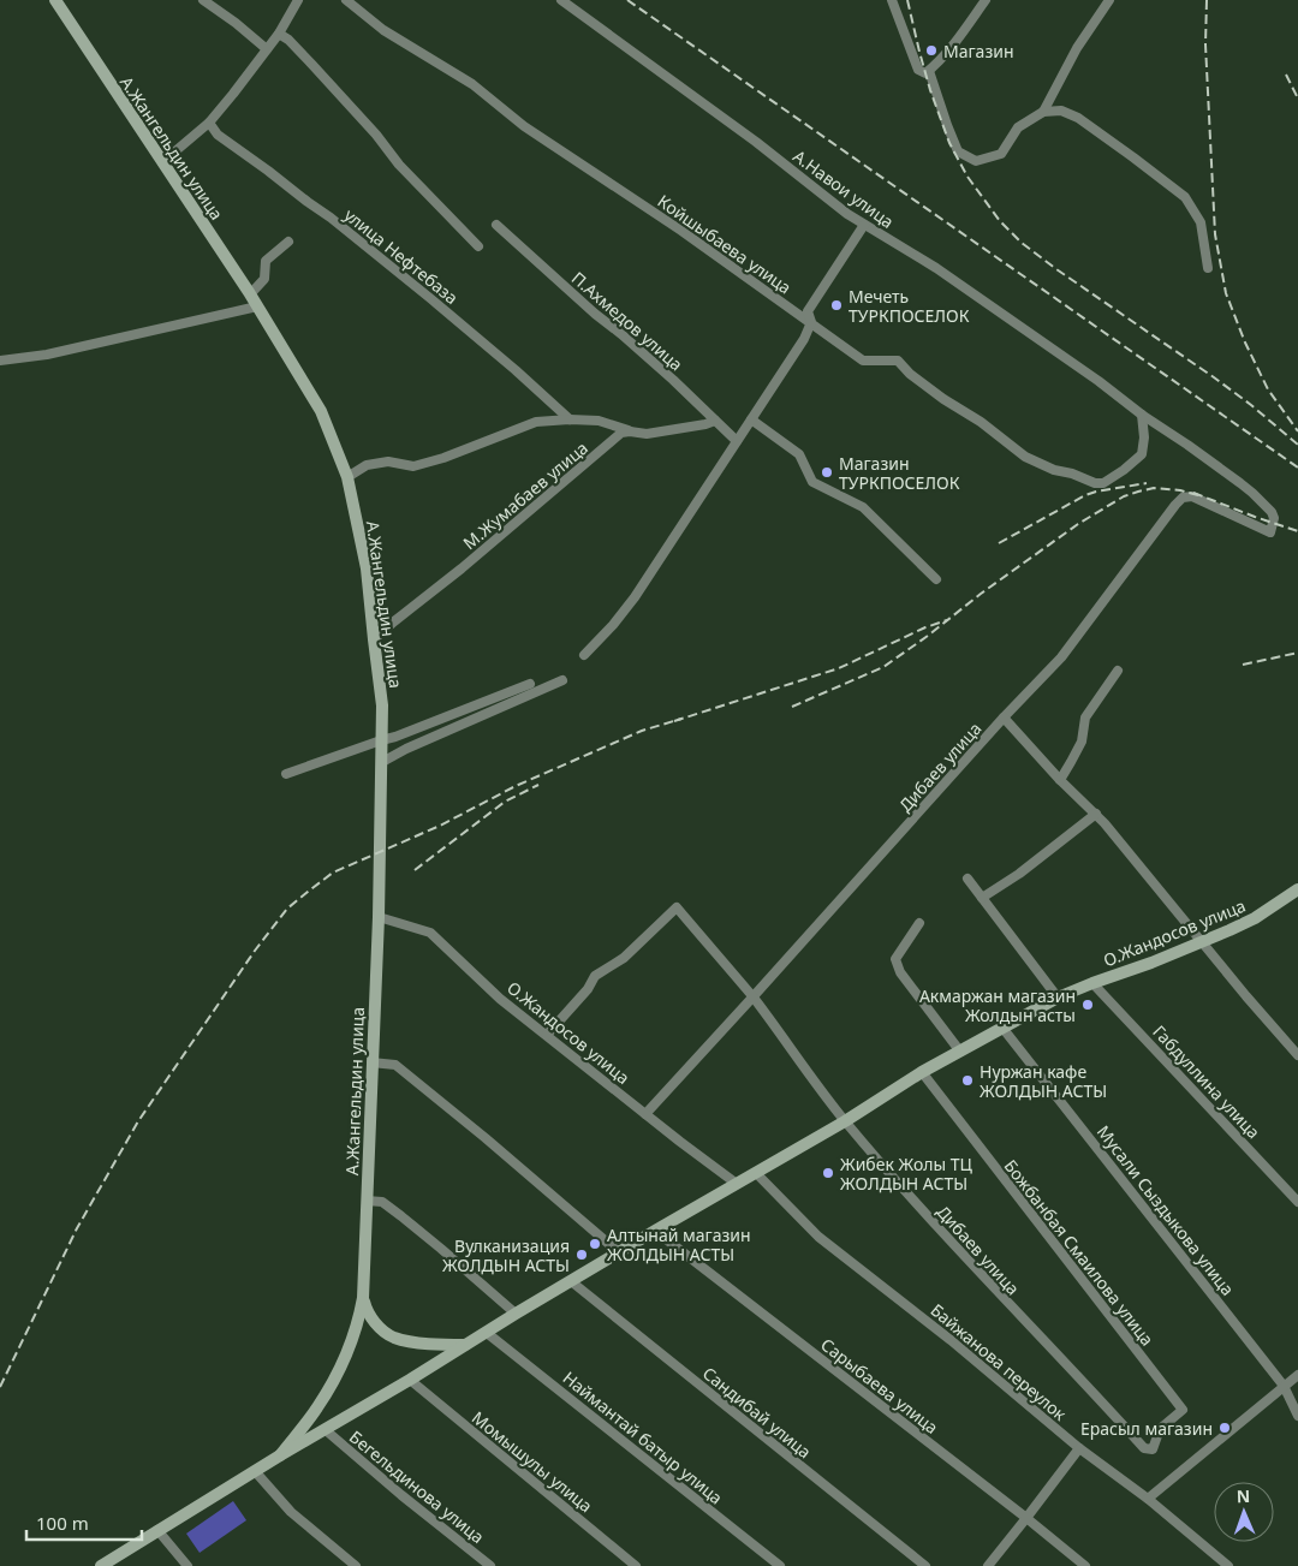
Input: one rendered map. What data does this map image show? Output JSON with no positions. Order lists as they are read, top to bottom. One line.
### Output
{"streets":{"street":["А.Жангельдин улица","А.Навои улица","Койшыбаева улица","улица Нефтебаза","П.Ахмедов улица","М.Жумабаев улица","Дибаев улица","О.Жандосов улица","Габдуллина улица","Мусали Сыздыкова улица","Божбанбая Смаилова улица","Байжанова переулок","Сарыбаева улица","Сандибай улица","Наймантай батыр улица","Момышулы улица","Бегельдинова улица"]},"crossings":[["А.Жангельдин улица","М.Жумабаев улица"],["А.Жангельдин улица","О.Жандосов улица"],["А.Навои улица","Койшыбаева улица"],["А.Навои улица","Дибаев улица"],["Дибаев улица","О.Жандосов улица"],["Дибаев улица","Божбанбая Смаилова улица"],["О.Жандосов улица","Габдуллина улица"],["О.Жандосов улица","Мусали Сыздыкова улица"],["О.Жандосов улица","Божбанбая Смаилова улица"],["О.Жандосов улица","Байжанова переулок"],["О.Жандосов улица","Сарыбаева улица"],["О.Жандосов улица","Сандибай улица"],["О.Жандосов улица","Наймантай батыр улица"],["О.Жандосов улица","Момышулы улица"],["О.Жандосов улица","Бегельдинова улица"]],"places":["Магазин","Мечеть ТУРКПОСЕЛОК","Магазин ТУРКПОСЕЛОК","Акмаржан магазин Жолдын асты","Нуржан кафе ЖОЛДЫН АСТЫ","Жибек Жолы ТЦ ЖОЛДЫН АСТЫ","Алтынай магазин ЖОЛДЫН АСТЫ","Вулканизация ЖОЛДЫН АСТЫ","Ерасыл магазин"],"scale_bar":"100 m","north":"top"}
